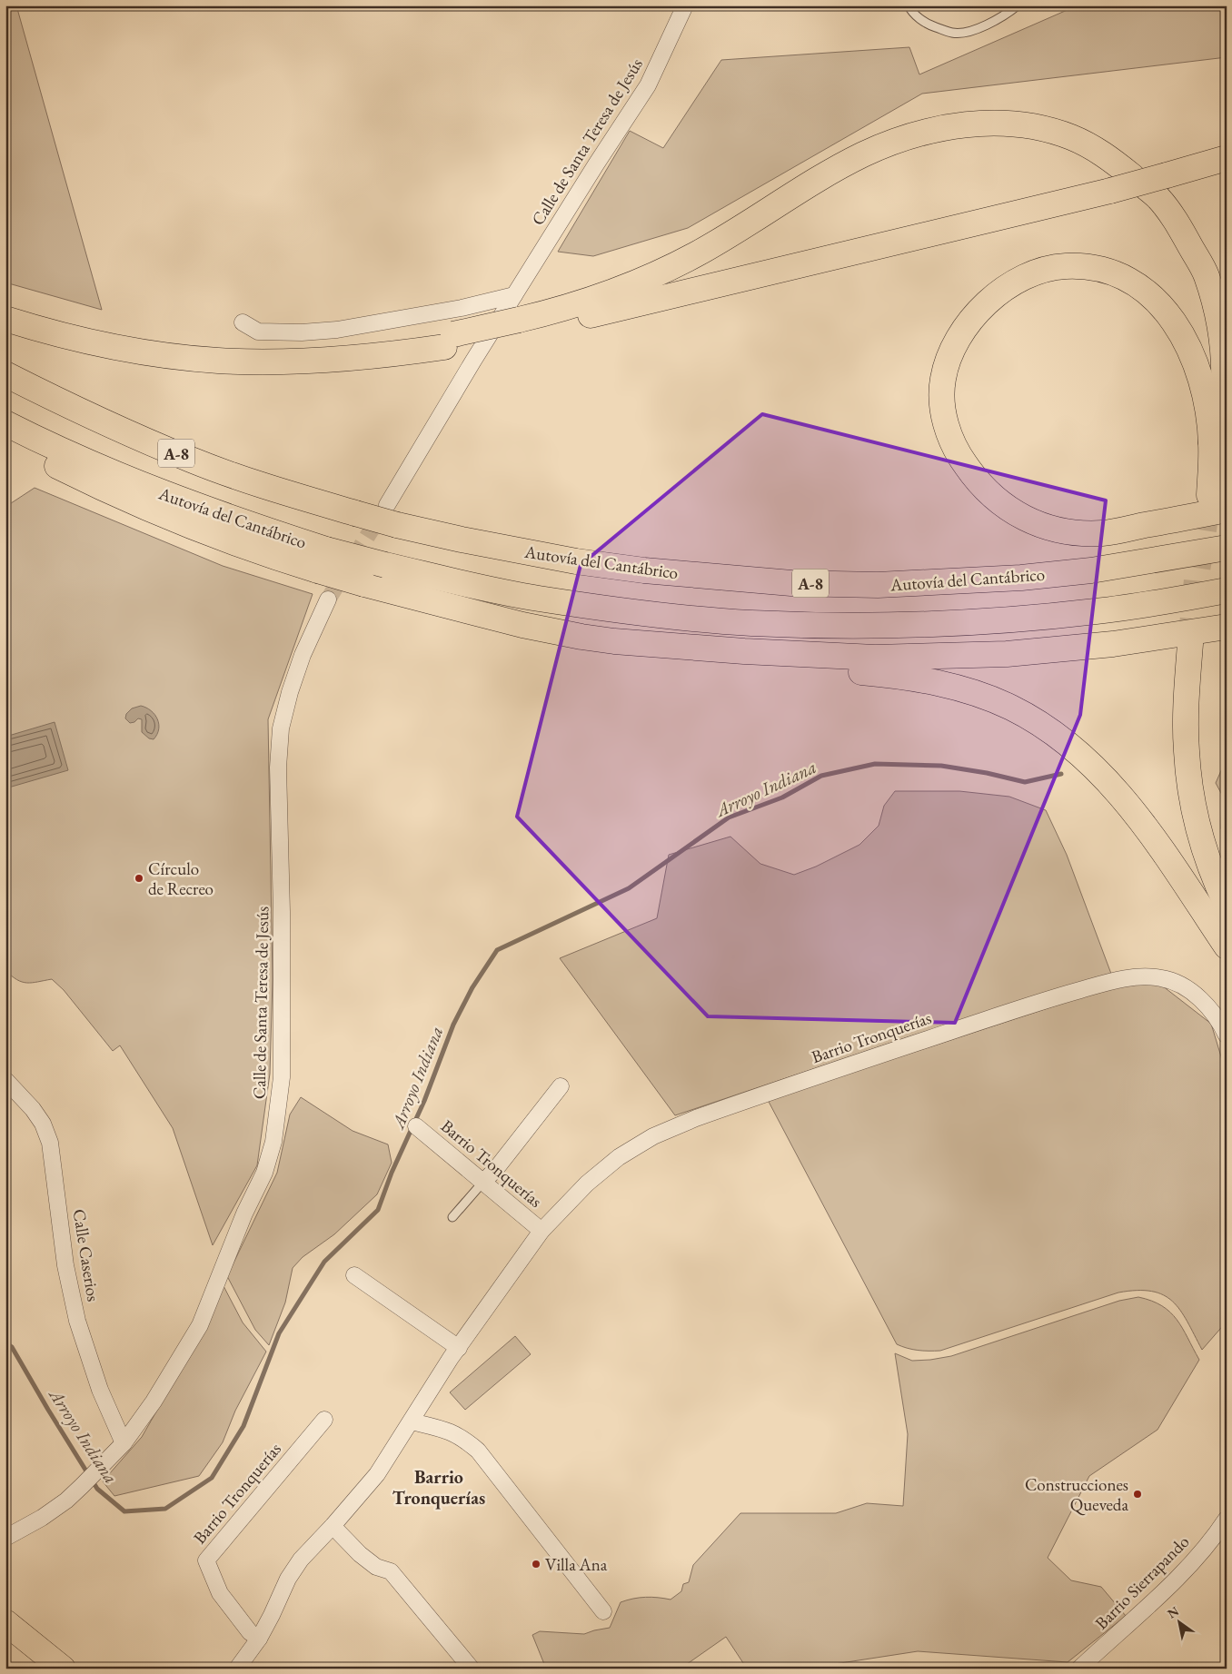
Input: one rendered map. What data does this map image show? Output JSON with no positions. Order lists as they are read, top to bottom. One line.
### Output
{"streets":{"main road":["A-8","Autovía del Cantábrico"],"street":["Calle de Santa Teresa de Jesús","Barrio Tronquerías","Calle Caserios","Barrio Sierrapando"]},"crossings":[["Calle de Santa Teresa de Jesús","Autovía del Cantábrico"],["Calle de Santa Teresa de Jesús","Calle Caserios"]],"districts":["Barrio Tronquerías"],"water":["Arroyo Indiana"],"places":["Círculo de Recreo","Construcciones Queveda","Villa Ana"],"north":"top left"}
